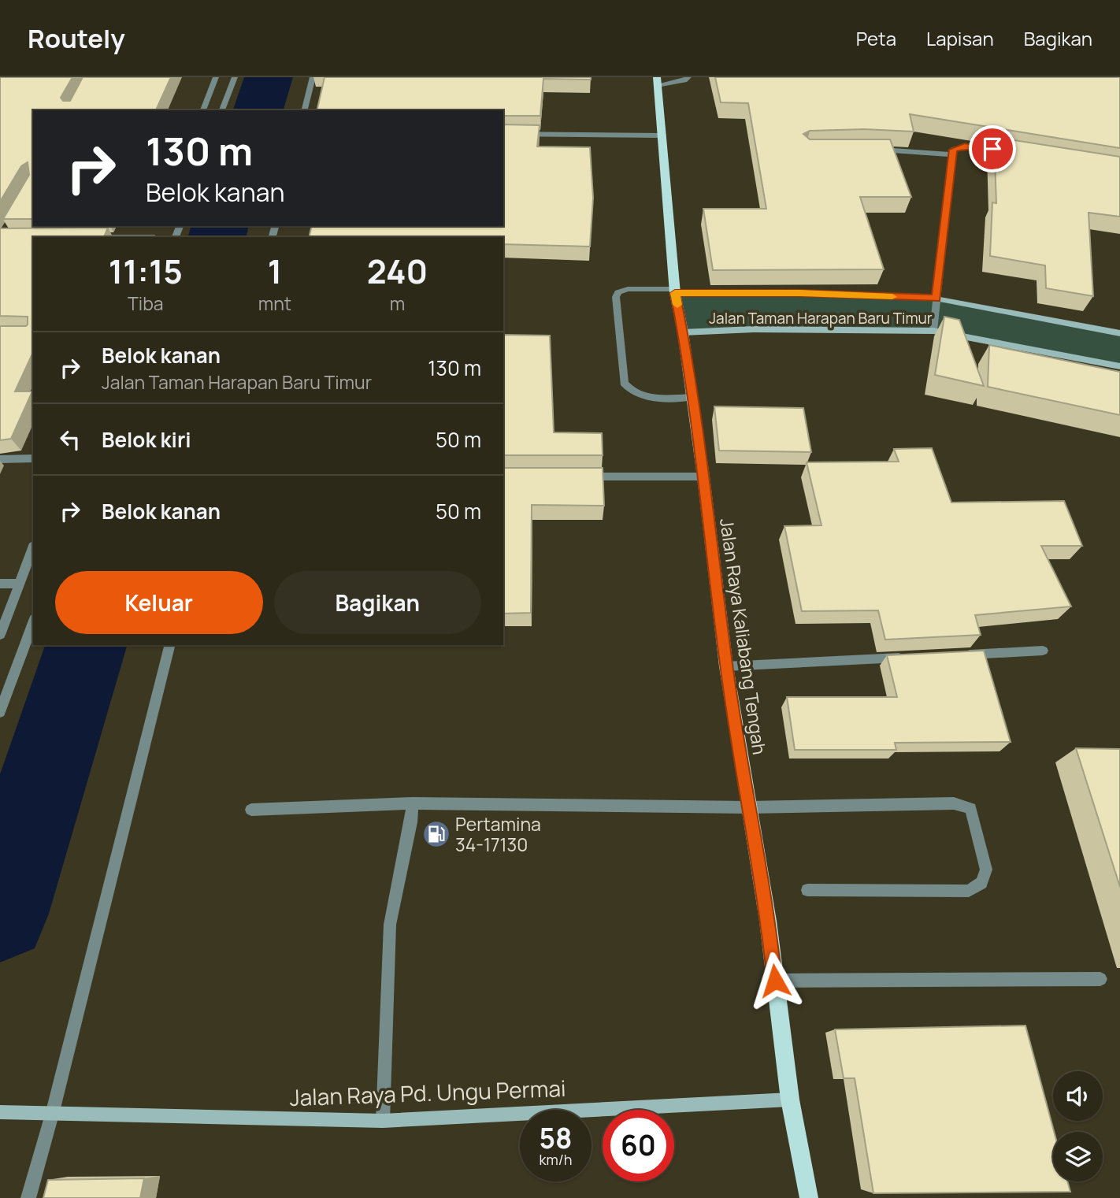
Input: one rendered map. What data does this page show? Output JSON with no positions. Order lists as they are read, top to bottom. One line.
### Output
{"streets":{"main road":["Jalan Raya Kaliabang Tengah"],"street":["Jalan Taman Harapan Baru Timur","Jalan Raya Pd. Ungu Permai"]},"crossings":[["Jalan Taman Harapan Baru Timur","Jalan Raya Kaliabang Tengah"],["Jalan Raya Kaliabang Tengah","Jalan Raya Pd. Ungu Permai"]],"places":{"fuel station":["Pertamina 34-17130"]},"page":{"header":"Routely","nav":["Peta","Lapisan","Bagikan"],"turn":["130 m","Belok kanan"],"eta":["11:15","Tiba","1","mnt","240","m"],"list":[{"name":"Belok kanan","note":"Jalan Taman Harapan Baru Timur","value":"130 m"},{"name":"Belok kiri","value":"50 m"},{"name":"Belok kanan","value":"50 m"}],"buttons":["Keluar","Bagikan"],"speed":"58 km/h","limit":"60"}}
